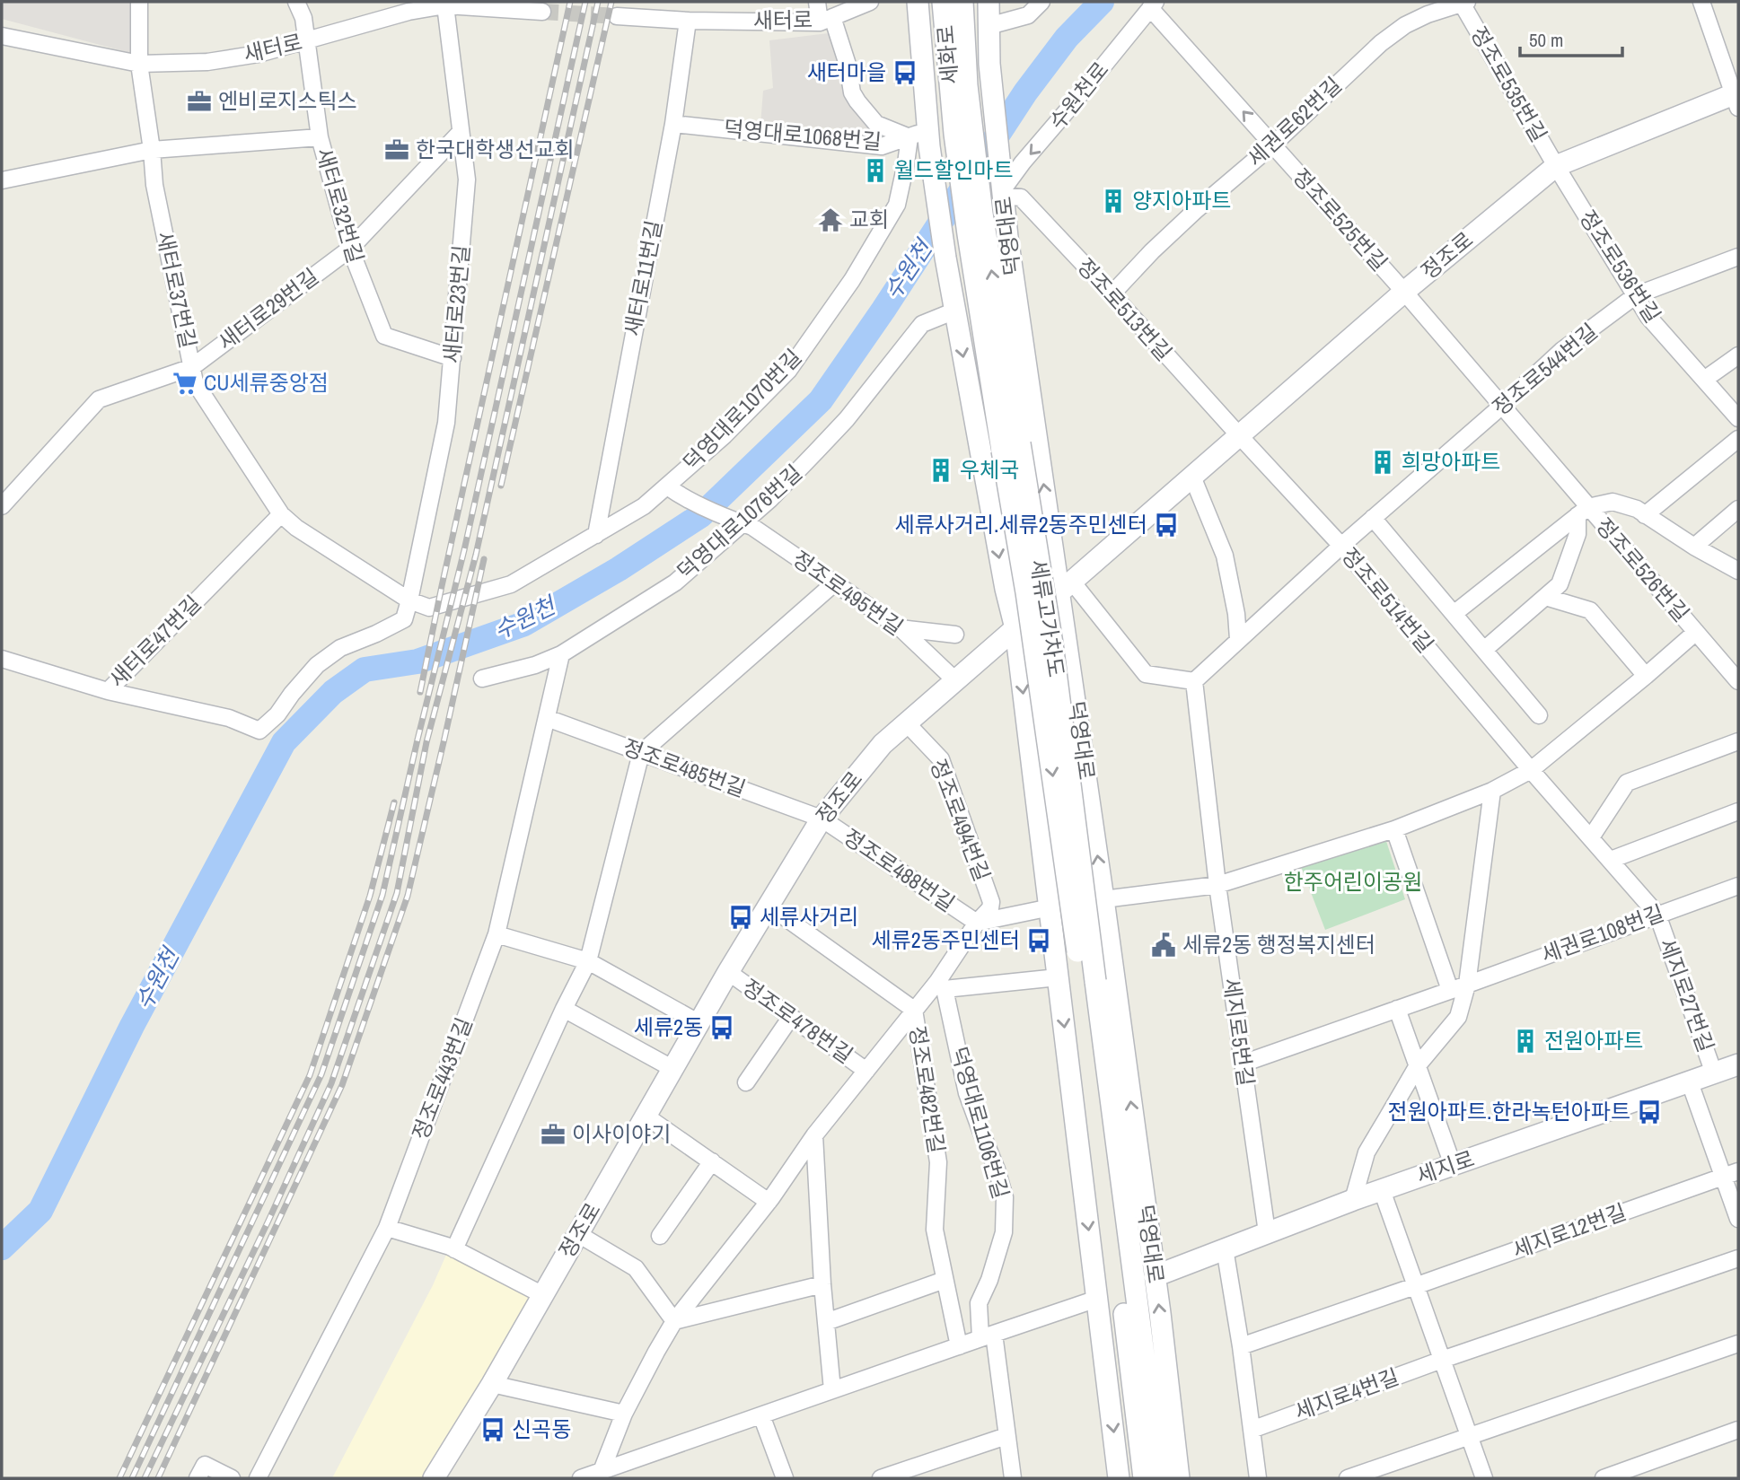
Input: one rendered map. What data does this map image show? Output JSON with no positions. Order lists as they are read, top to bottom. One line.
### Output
{"streets":{"main road":["세화로","덕영대로","정조로","세류고가차도","세지로"],"street":["새터로","정조로535번길","수원천로","세권로62번길","덕영대로1068번길","새터로32번길","정조로525번길","정조로536번길","새터로11번길","새터로37번길","새터로23번길","새터로29번길","정조로513번길","정조로544번길","덕영대로1070번길","덕영대로1076번길","정조로526번길","정조로495번길","정조로514번길","새터로47번길","정조로485번길","정조로494번길","정조로488번길","세권로108번길","세지로27번길","정조로478번길","세지로5번길","정조로443번길","정조로482번길","덕영대로1106번길","세지로12번길","세지로4번길"]},"crossings":[["새터로","새터로32번길"],["새터로","새터로11번길"],["새터로","새터로37번길"],["새터로","새터로23번길"],["세화로","덕영대로"],["정조로535번길","세권로62번길"],["정조로535번길","정조로"],["정조로535번길","정조로536번길"],["수원천로","정조로525번길"],["수원천로","덕영대로"],["수원천로","정조로513번길"],["세권로62번길","정조로525번길"],["세권로62번길","정조로513번길"],["덕영대로1068번길","새터로11번길"],["덕영대로1068번길","덕영대로1070번길"],["새터로32번길","새터로23번길"],["새터로32번길","새터로29번길"],["정조로525번길","정조로"],["정조로525번길","정조로526번길"],["덕영대로","정조로"],["덕영대로","정조로513번길"],["덕영대로","세류고가차도"],["덕영대로","세지로"],["정조로","정조로536번길"],["정조로","정조로513번길"],["정조로","정조로526번길"],["정조로","정조로495번길"],["정조로","정조로514번길"],["정조로","정조로485번길"],["정조로","정조로494번길"],["정조로","정조로488번길"],["정조로","정조로478번길"],["정조로","정조로482번길"],["정조로536번길","정조로544번길"],["새터로11번길","덕영대로1070번길"],["새터로37번길","새터로23번길"],["새터로37번길","새터로29번길"],["새터로37번길","덕영대로1070번길"],["새터로37번길","새터로47번길"],["새터로23번길","새터로29번길"],["새터로23번길","덕영대로1070번길"],["새터로23번길","새터로47번길"],["정조로513번길","정조로514번길"],["정조로544번길","정조로526번길"],["정조로544번길","정조로514번길"],["덕영대로1070번길","정조로495번길"],["덕영대로1076번길","정조로495번길"],["덕영대로1076번길","정조로443번길"],["정조로514번길","세지로27번길"],["정조로485번길","정조로488번길"],["정조로485번길","정조로443번길"],["정조로494번길","정조로488번길"],["세권로108번길","세지로27번길"],["세권로108번길","세지로5번길"],["세지로27번길","세지로"],["세지로5번길","세지로"]],"one_way":["수원천로","정조로525번길"],"water":["수원천"],"parks":["한주어린이공원"],"places":{"bus stop":["새터마을","세류사거리.세류2동주민센터","세류사거리","세류2동주민센터","세류2동","전원아파트.한라녹턴아파트","신곡동"],"office":["엔비로지스틱스","한국대학생선교회","이사이야기"],"building":["월드할인마트","양지아파트","희망아파트","우체국","전원아파트"],"temple":["교회"],"supermarket":["CU세류중앙점"],"public building":["세류2동 행정복지센터"]},"scale_bar":"50 m"}
